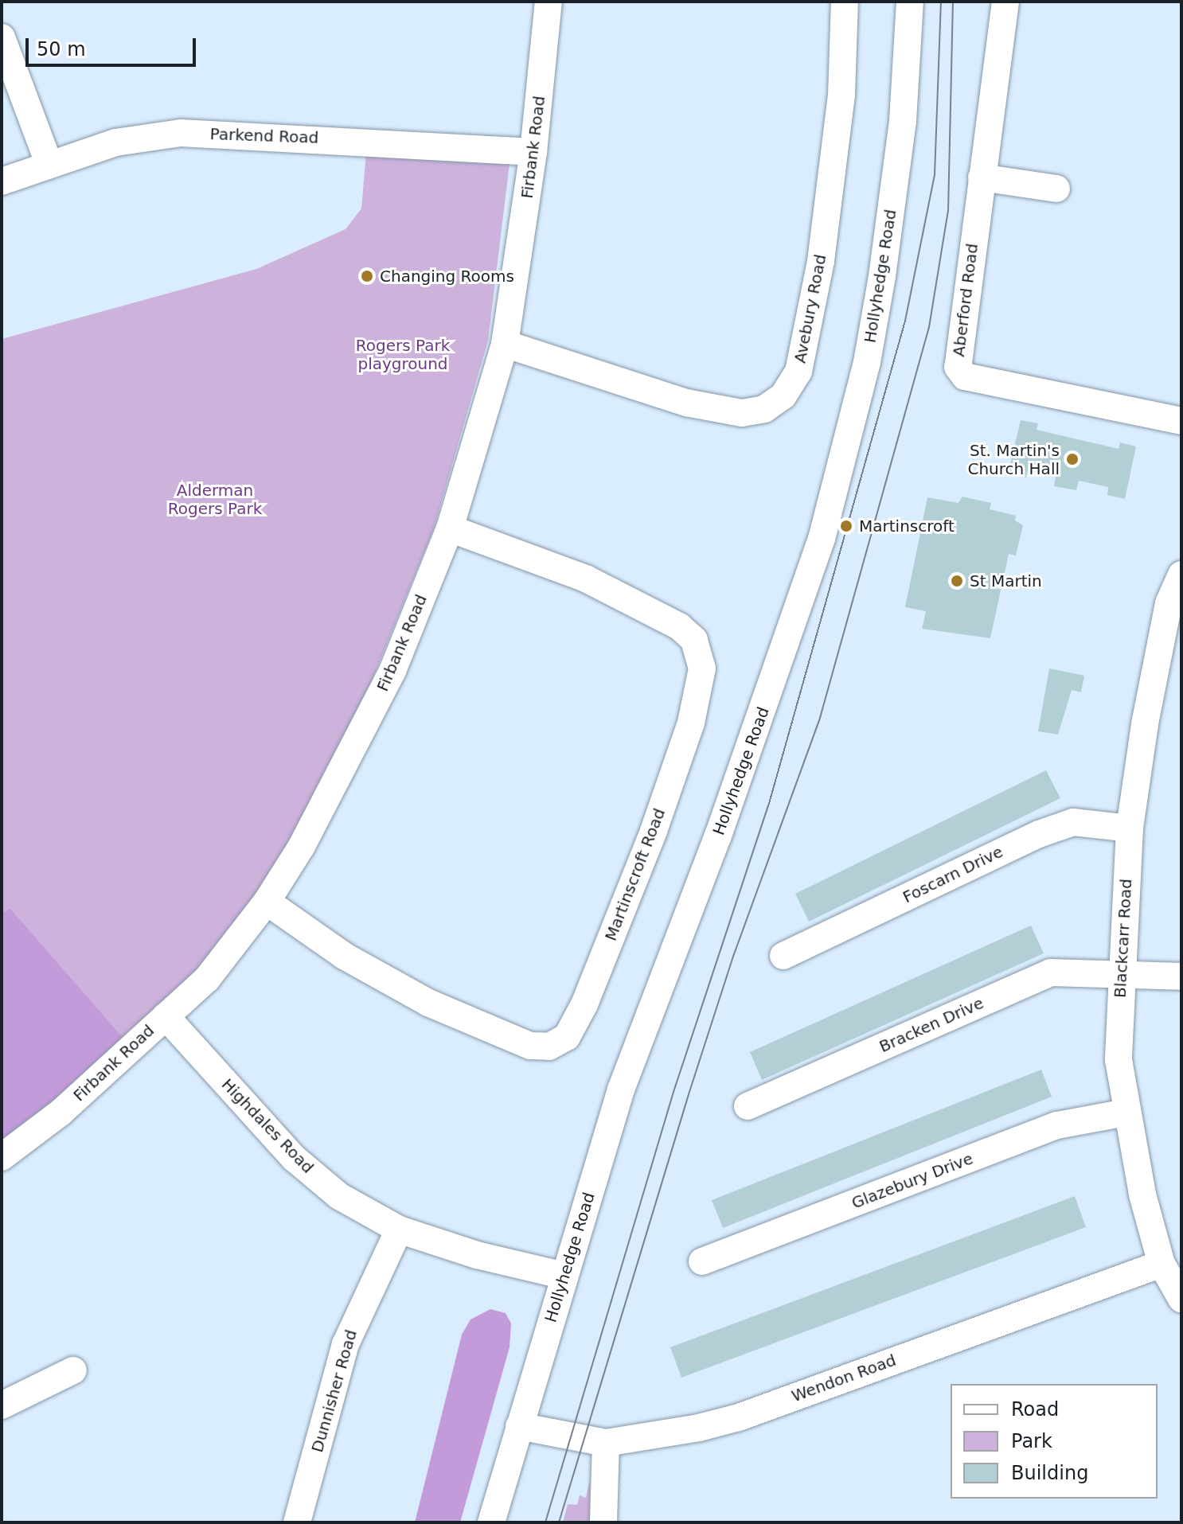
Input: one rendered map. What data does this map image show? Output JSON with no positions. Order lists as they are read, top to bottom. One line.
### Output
{"streets":{"street":["Parkend Road","Firbank Road","Hollyhedge Road","Aberford Road","Avebury Road","Martinscroft Road","Foscarn Drive","Blackcarr Road","Bracken Drive","Highdales Road","Glazebury Drive","Wendon Road","Dunnisher Road"]},"crossings":[["Parkend Road","Firbank Road"],["Firbank Road","Avebury Road"],["Firbank Road","Martinscroft Road"],["Firbank Road","Highdales Road"],["Hollyhedge Road","Highdales Road"],["Hollyhedge Road","Wendon Road"],["Foscarn Drive","Blackcarr Road"],["Blackcarr Road","Bracken Drive"],["Blackcarr Road","Glazebury Drive"],["Blackcarr Road","Wendon Road"],["Highdales Road","Dunnisher Road"]],"parks":["Rogers Park playground","Alderman Rogers Park"],"places":["Changing Rooms","St. Martin's Church Hall","Martinscroft","St Martin"],"legend":["Road","Park","Building"],"scale_bar":"50 m"}
